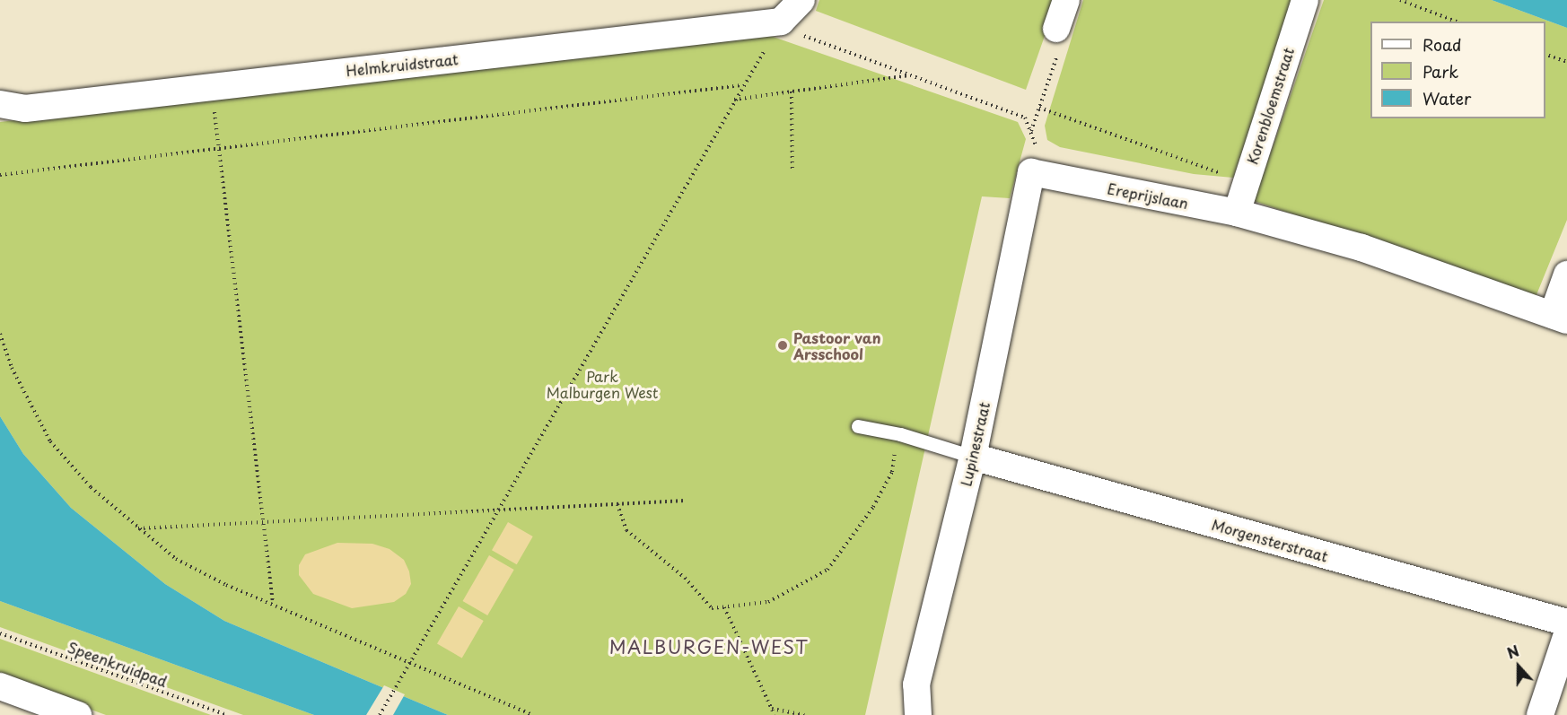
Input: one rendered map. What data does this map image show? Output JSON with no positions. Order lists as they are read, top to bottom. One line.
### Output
{"streets":{"street":["Helmkruidstraat","Korenbloemstraat","Ereprijslaan","Lupinestraat","Morgensterstraat"],"path":["Speenkruidpad"]},"crossings":[["Korenbloemstraat","Ereprijslaan"],["Ereprijslaan","Lupinestraat"],["Lupinestraat","Morgensterstraat"]],"districts":["MALBURGEN-WEST"],"parks":["Park Malburgen West"],"places":["Pastoor van Arsschool"],"legend":["Road","Park","Water"],"north":"top"}
